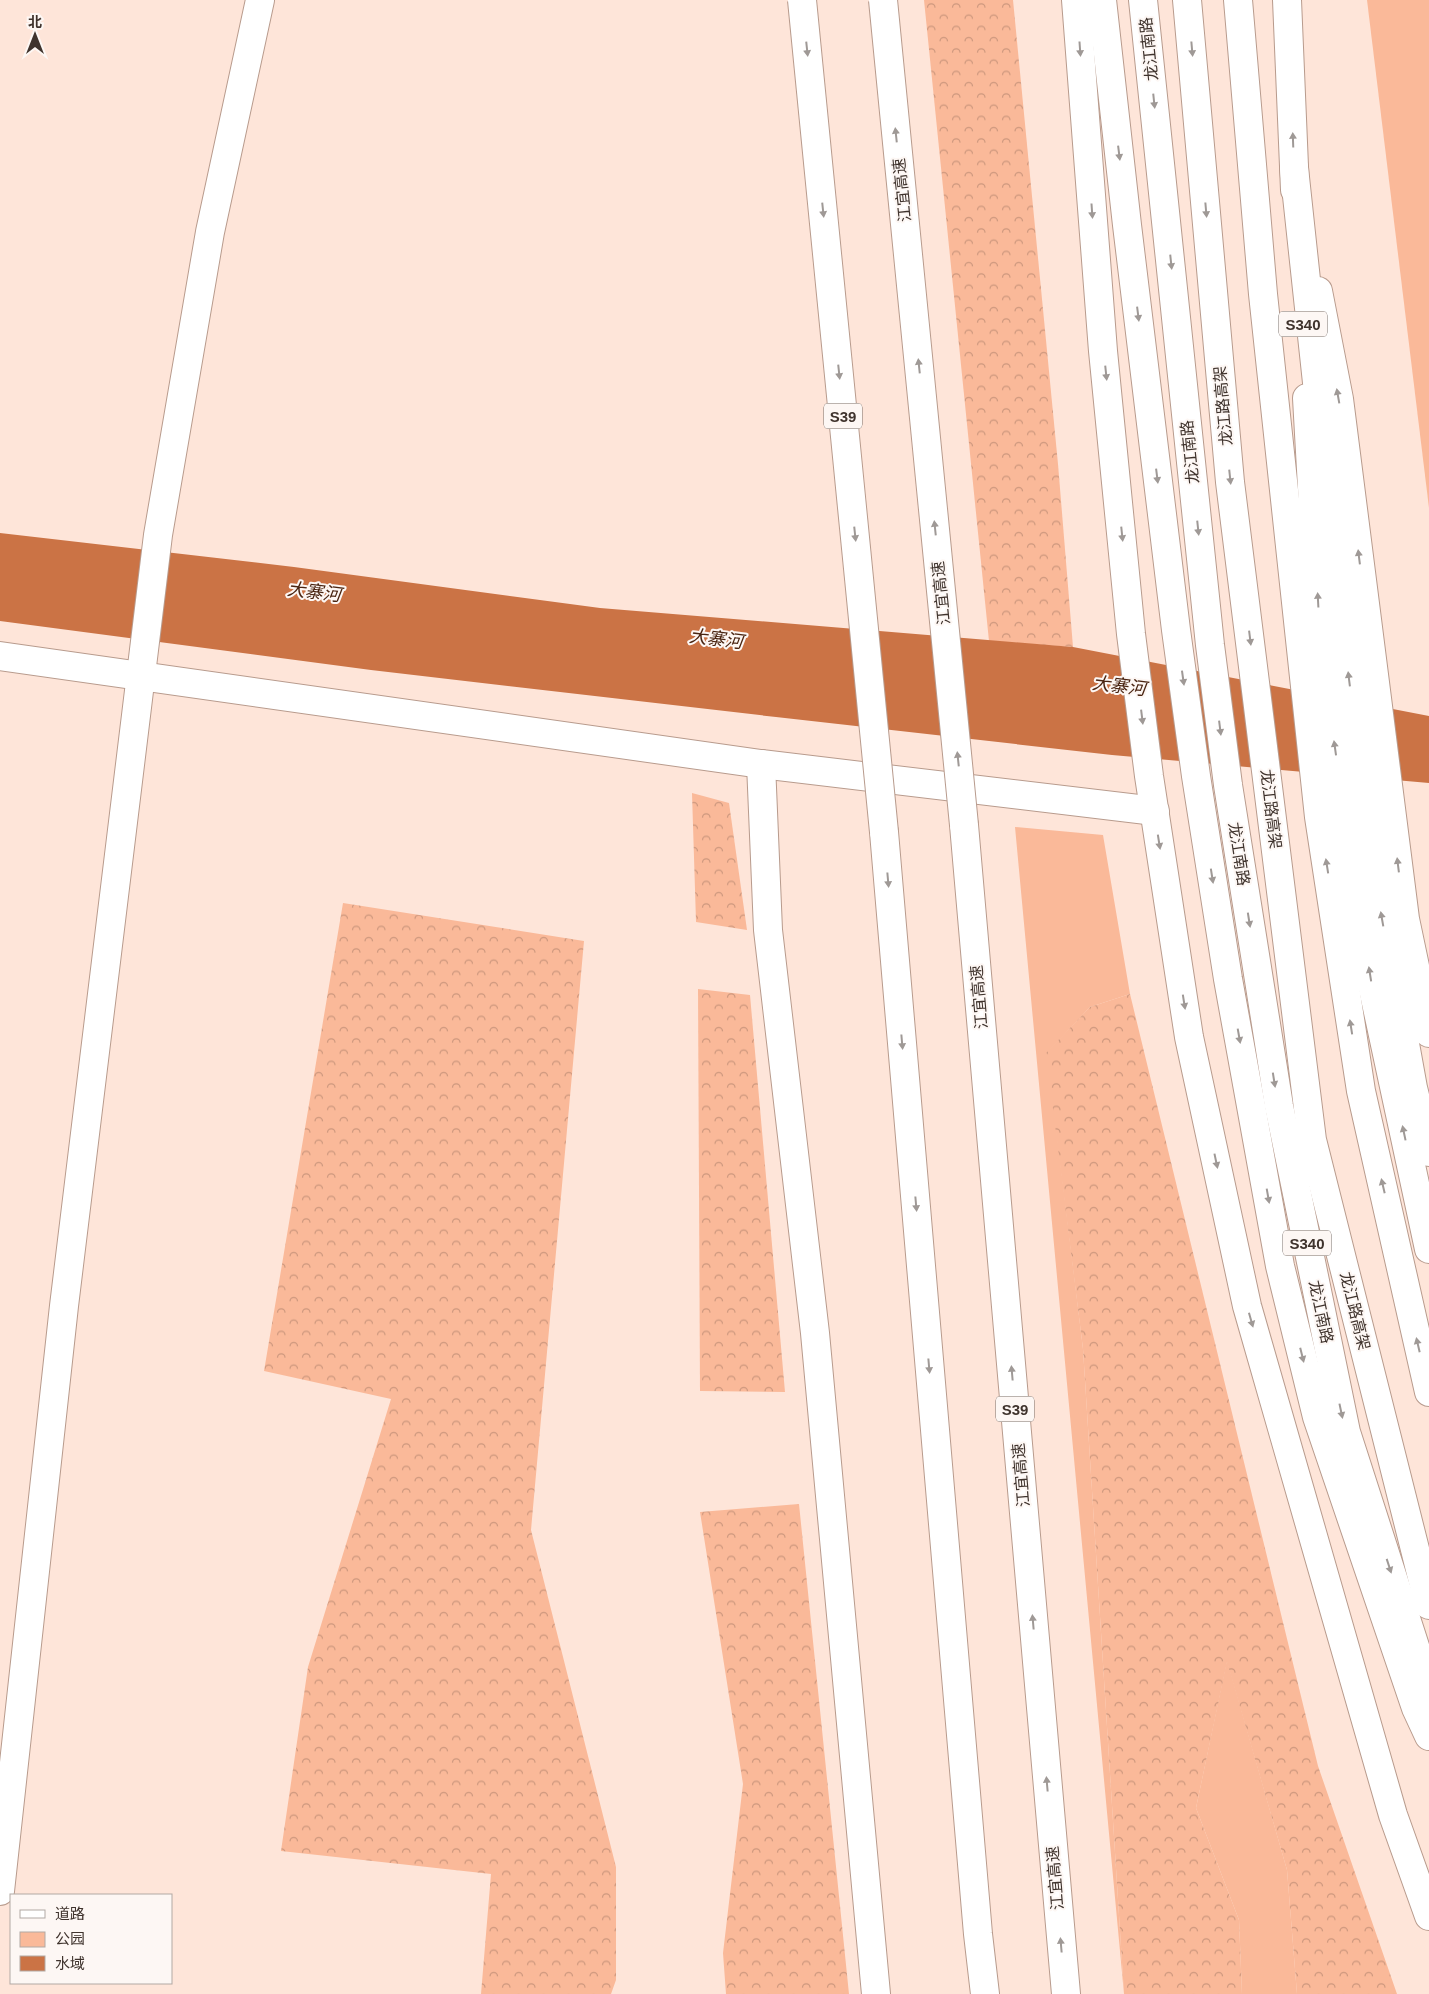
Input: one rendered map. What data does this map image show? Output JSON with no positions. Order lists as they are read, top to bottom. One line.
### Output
{"streets":{"main road":["龙江南路","江宜高速","S340","龙江路高架","S39"]},"water":["大寨河"],"legend":["道路","公园","水域"],"north":"top"}
